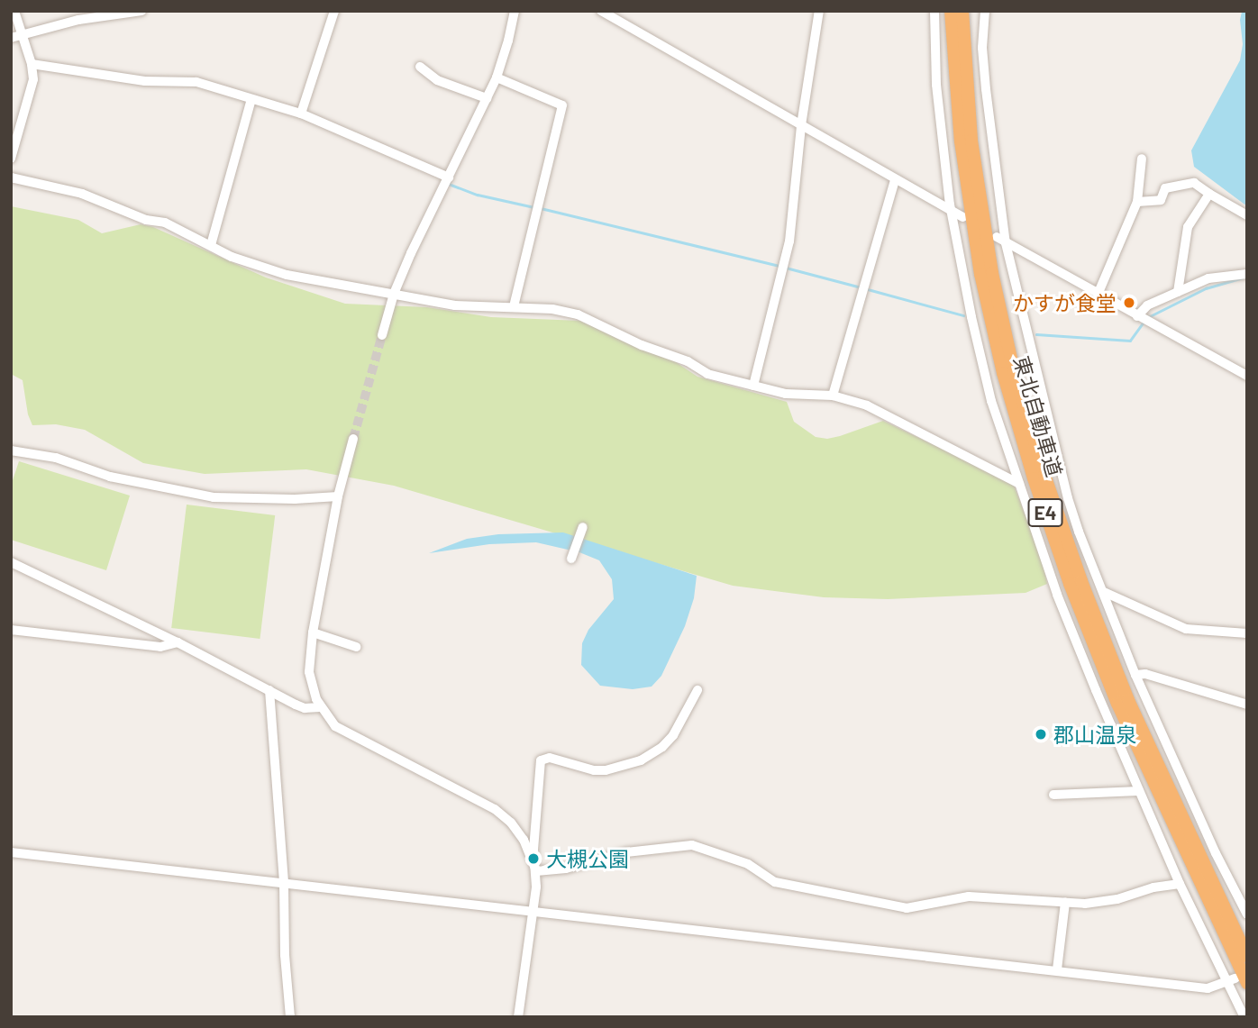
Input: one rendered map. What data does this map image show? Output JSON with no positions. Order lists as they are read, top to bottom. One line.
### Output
{"streets":{"highway":["東北自動車道","E4"]},"places":["かすが食堂","郡山温泉","大槻公園"]}
